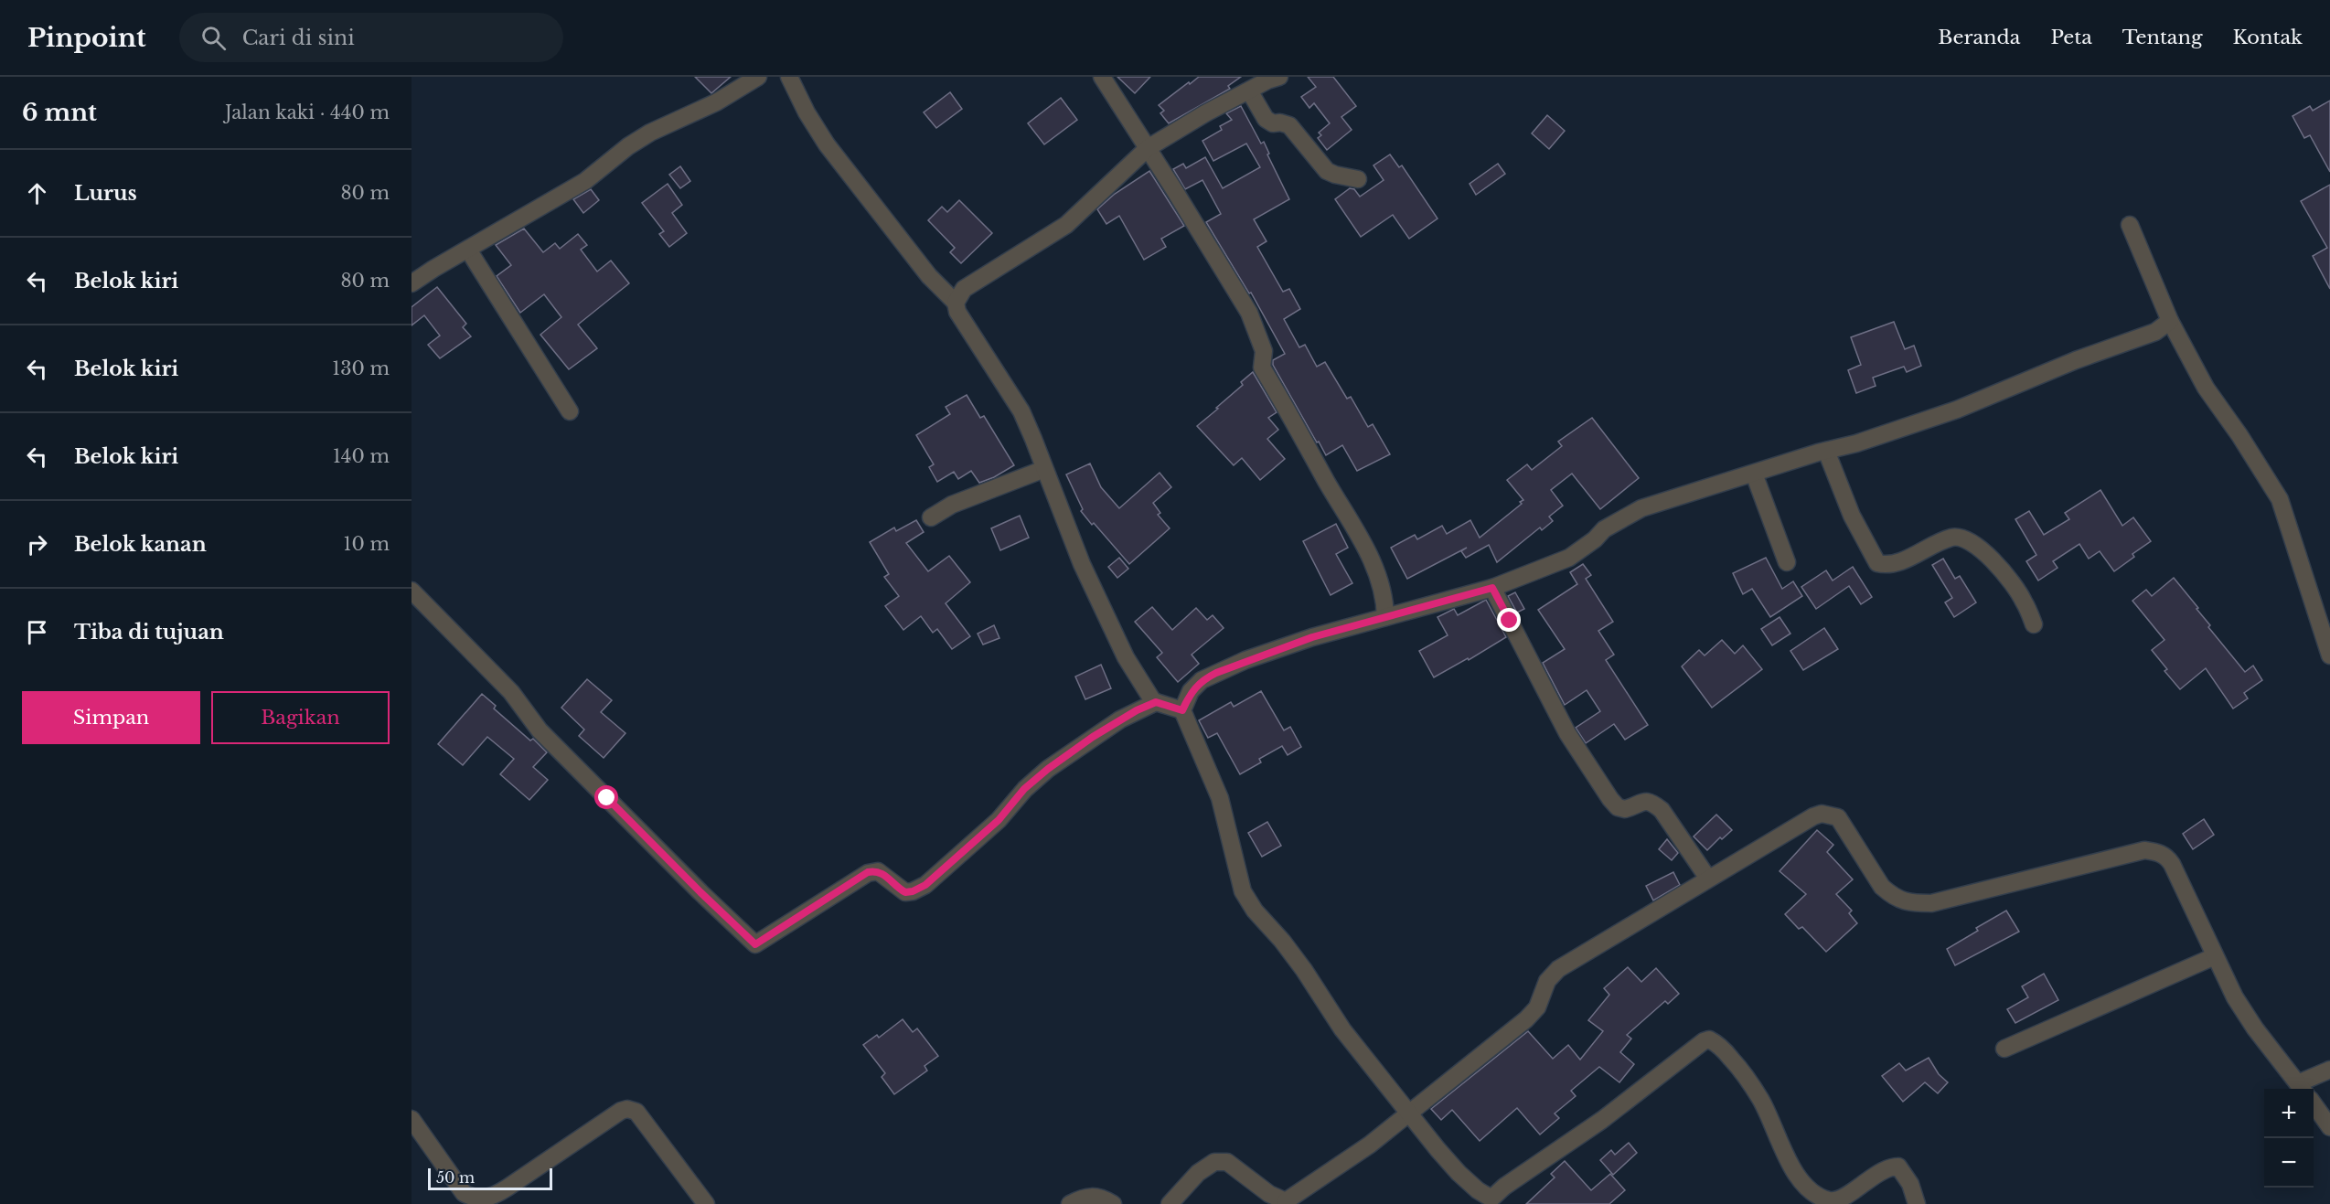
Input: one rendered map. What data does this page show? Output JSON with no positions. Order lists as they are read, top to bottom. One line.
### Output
{"scale_bar":"50 m","page":{"header":"Pinpoint","search":"Cari di sini","nav":["Beranda","Peta","Tentang","Kontak"],"heading":["6 mnt","Jalan kaki · 440 m"],"list":[["Lurus","80 m"],["Belok kiri","80 m"],["Belok kiri","130 m"],["Belok kiri","140 m"],["Belok kanan","10 m"],"Tiba di tujuan"],"buttons":["Simpan","Bagikan"],"map_buttons":["+","−"],"scale":"50 m"}}
